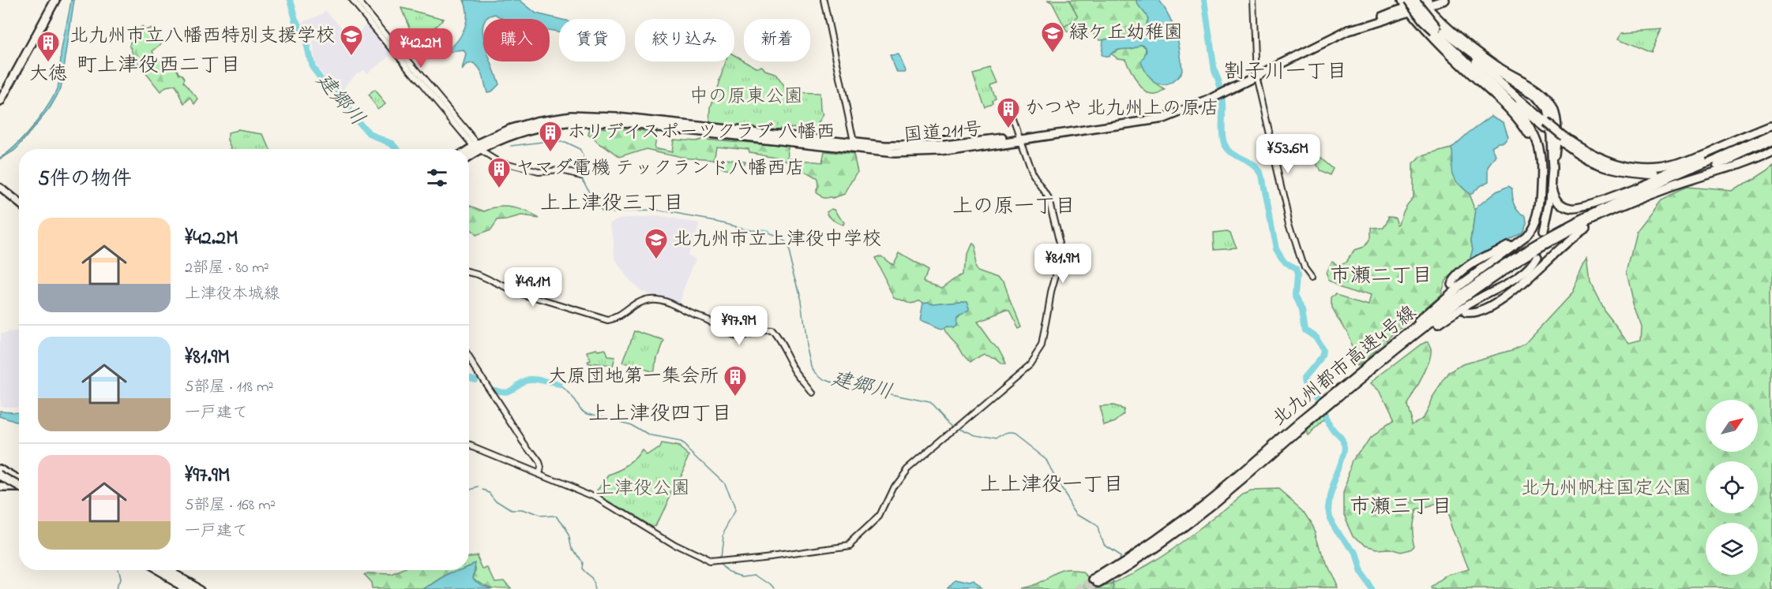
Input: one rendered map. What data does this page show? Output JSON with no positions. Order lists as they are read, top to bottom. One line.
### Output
{"streets":{"highway":["国道211号","北九州都市高速4号線"]},"districts":["町上津役西二丁目","割子川一丁目","上上津役三丁目","上の原一丁目","市瀬二丁目","上上津役四丁目","上上津役一丁目","市瀬三丁目"],"water":["建郷川"],"parks":["中の原東公園","上津役公園","北九州帆柱国定公園"],"places":{"school or university":["緑ケ丘幼稚園","北九州市立八幡西特別支援学校","北九州市立上津役中学校"],"building":["大徳","かつや 北九州上の原店","ホリデイスポーツクラブ 八幡西","ヤマダ電機 テックランド八幡西店","大原団地第一集会所"]},"north":"top right","page":{"chip":["購入","賃貸","絞り込み","新着"],"price":["¥42.2M","¥53.6M","¥81.9M","¥49.1M","¥97.9M"],"heading":"5件の物件","list":[{"name":"¥42.2M","note":"2部屋 · 80 m² · 上津役本城線"},{"name":"¥81.9M","note":"5部屋 · 118 m² · 一戸建て"},{"name":"¥97.9M","note":"5部屋 · 168 m² · 一戸建て"}]}}
